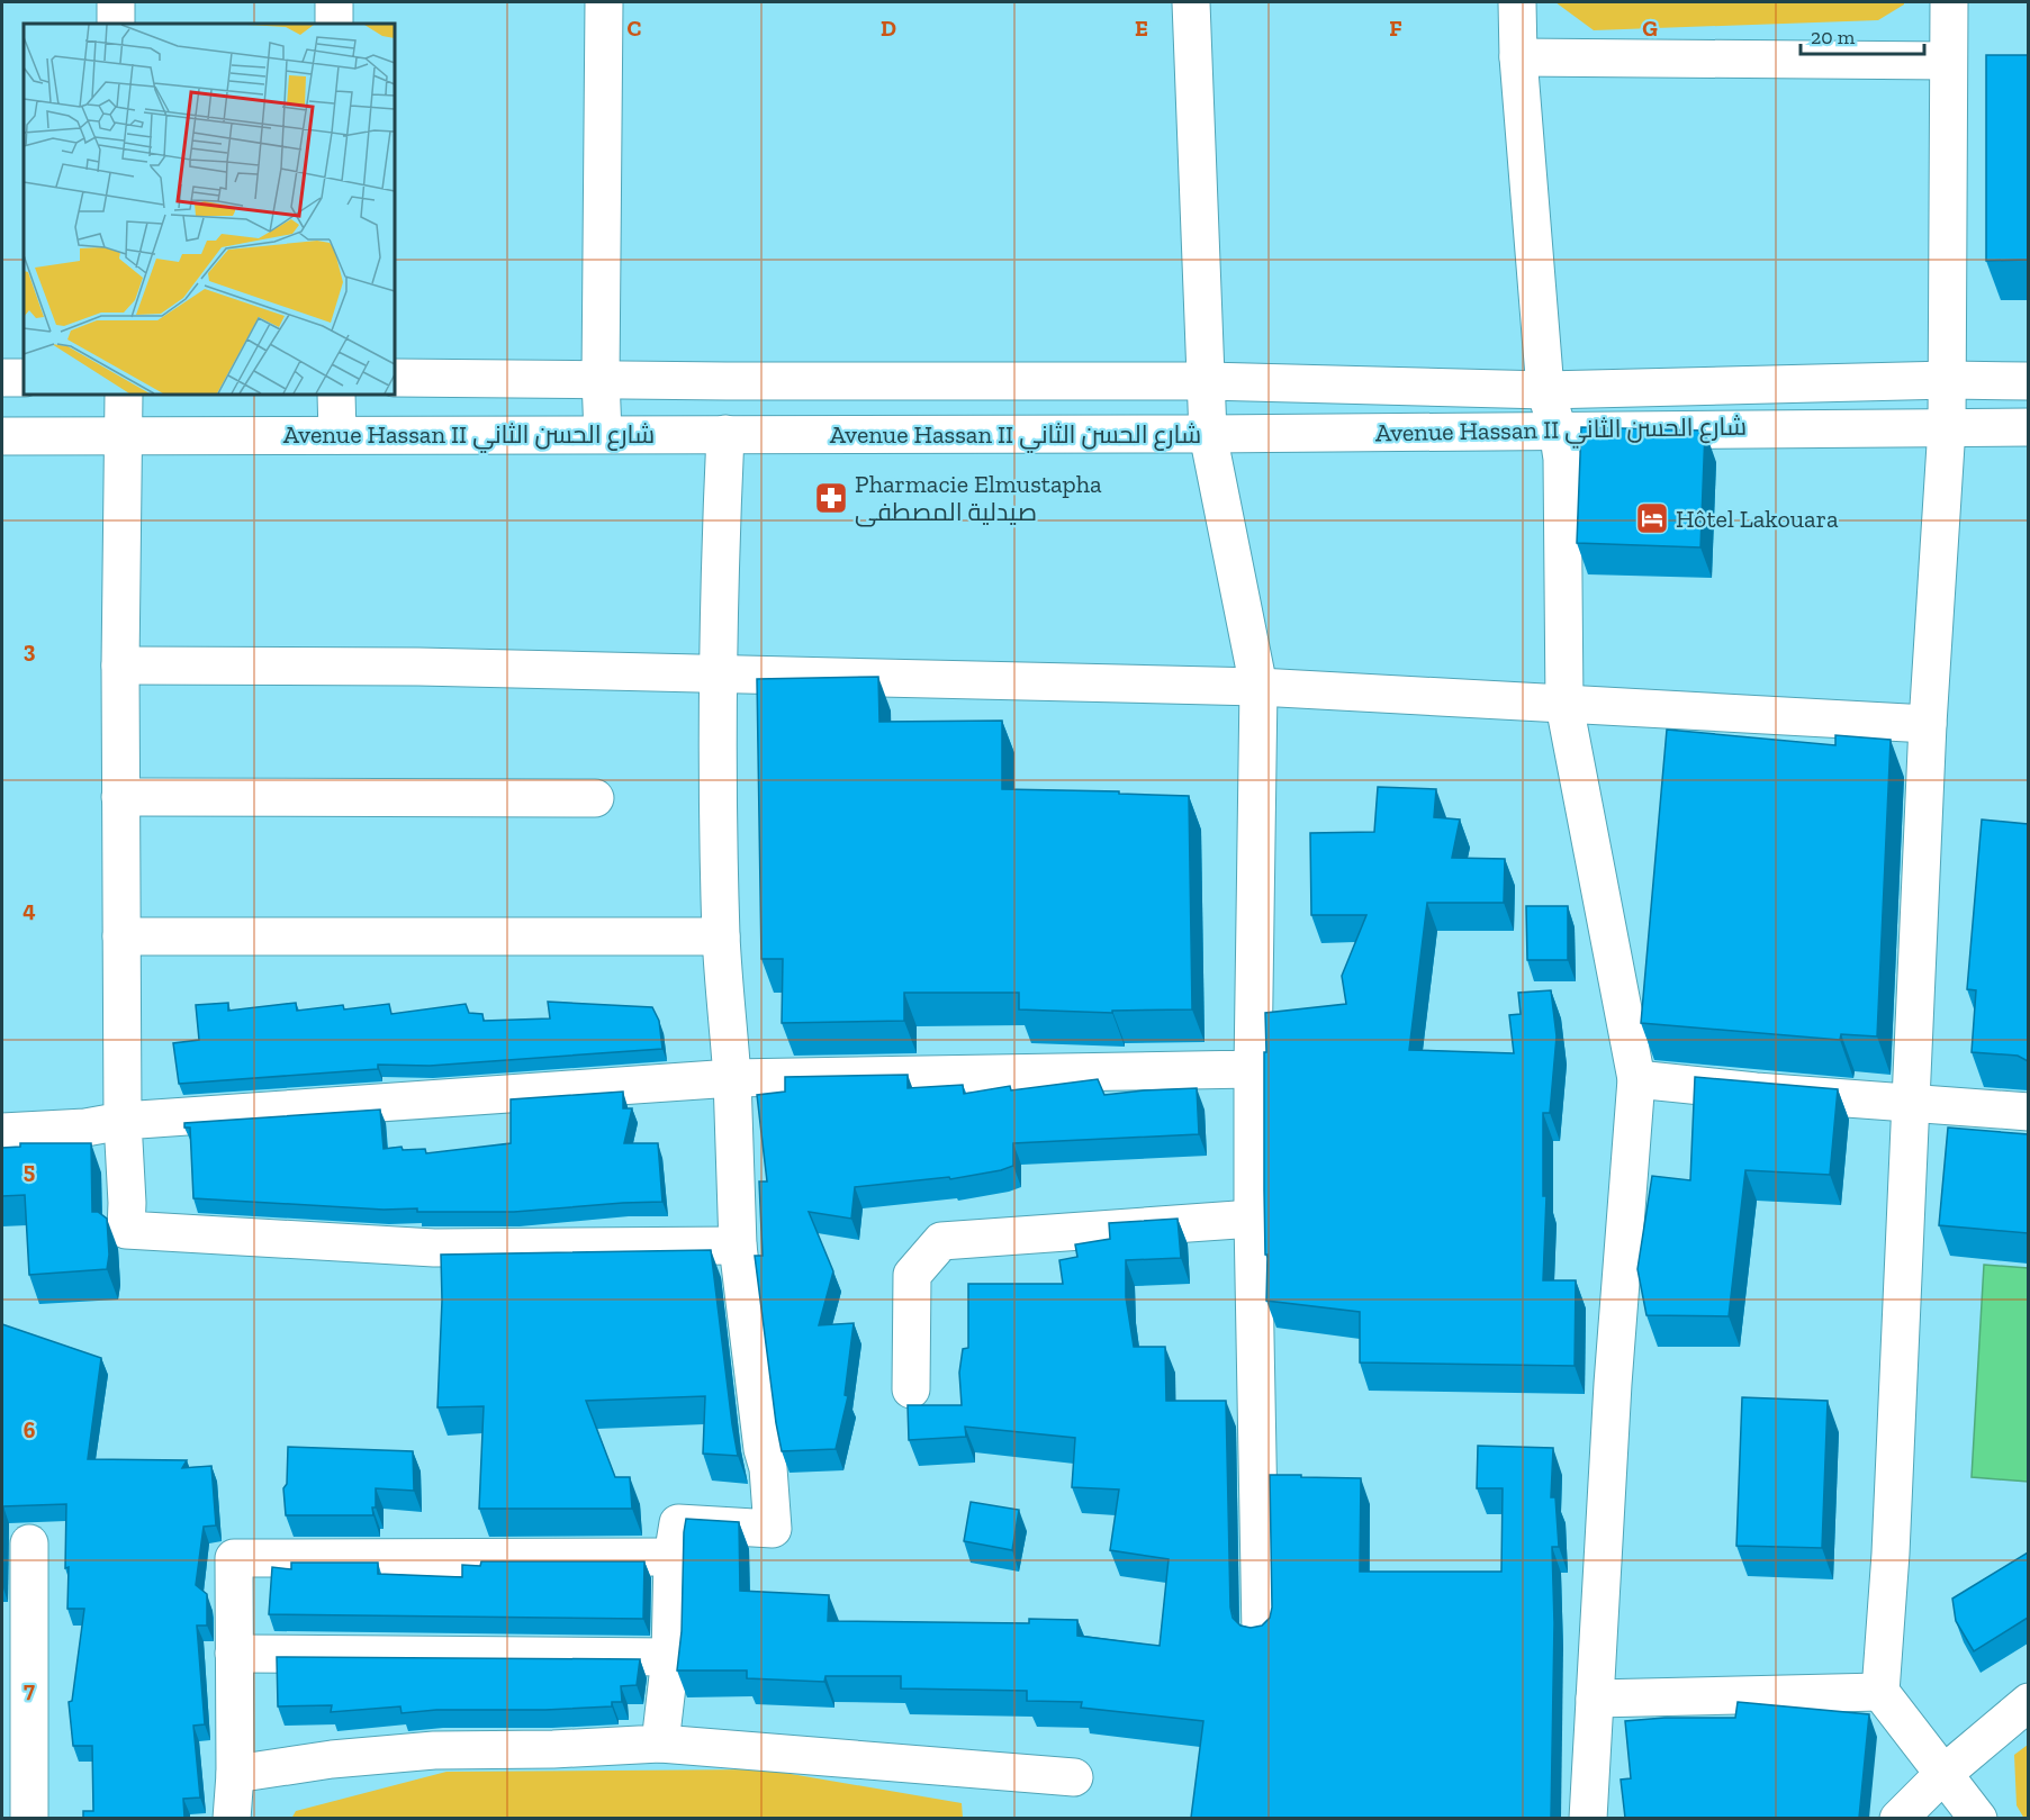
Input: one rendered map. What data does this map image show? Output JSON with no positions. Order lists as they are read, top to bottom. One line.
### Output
{"streets":{"street":["Avenue Hassan II شارع الحسن الثاني"]},"places":{"pharmacy":["Pharmacie Elmustapha صيدلية المصطفى"],"hotel":["Hôtel Lakouara"]},"scale_bar":"20 m","grid":{"columns":["C","D","E","F","G"],"rows":["3","4","5","6","7"]}}
